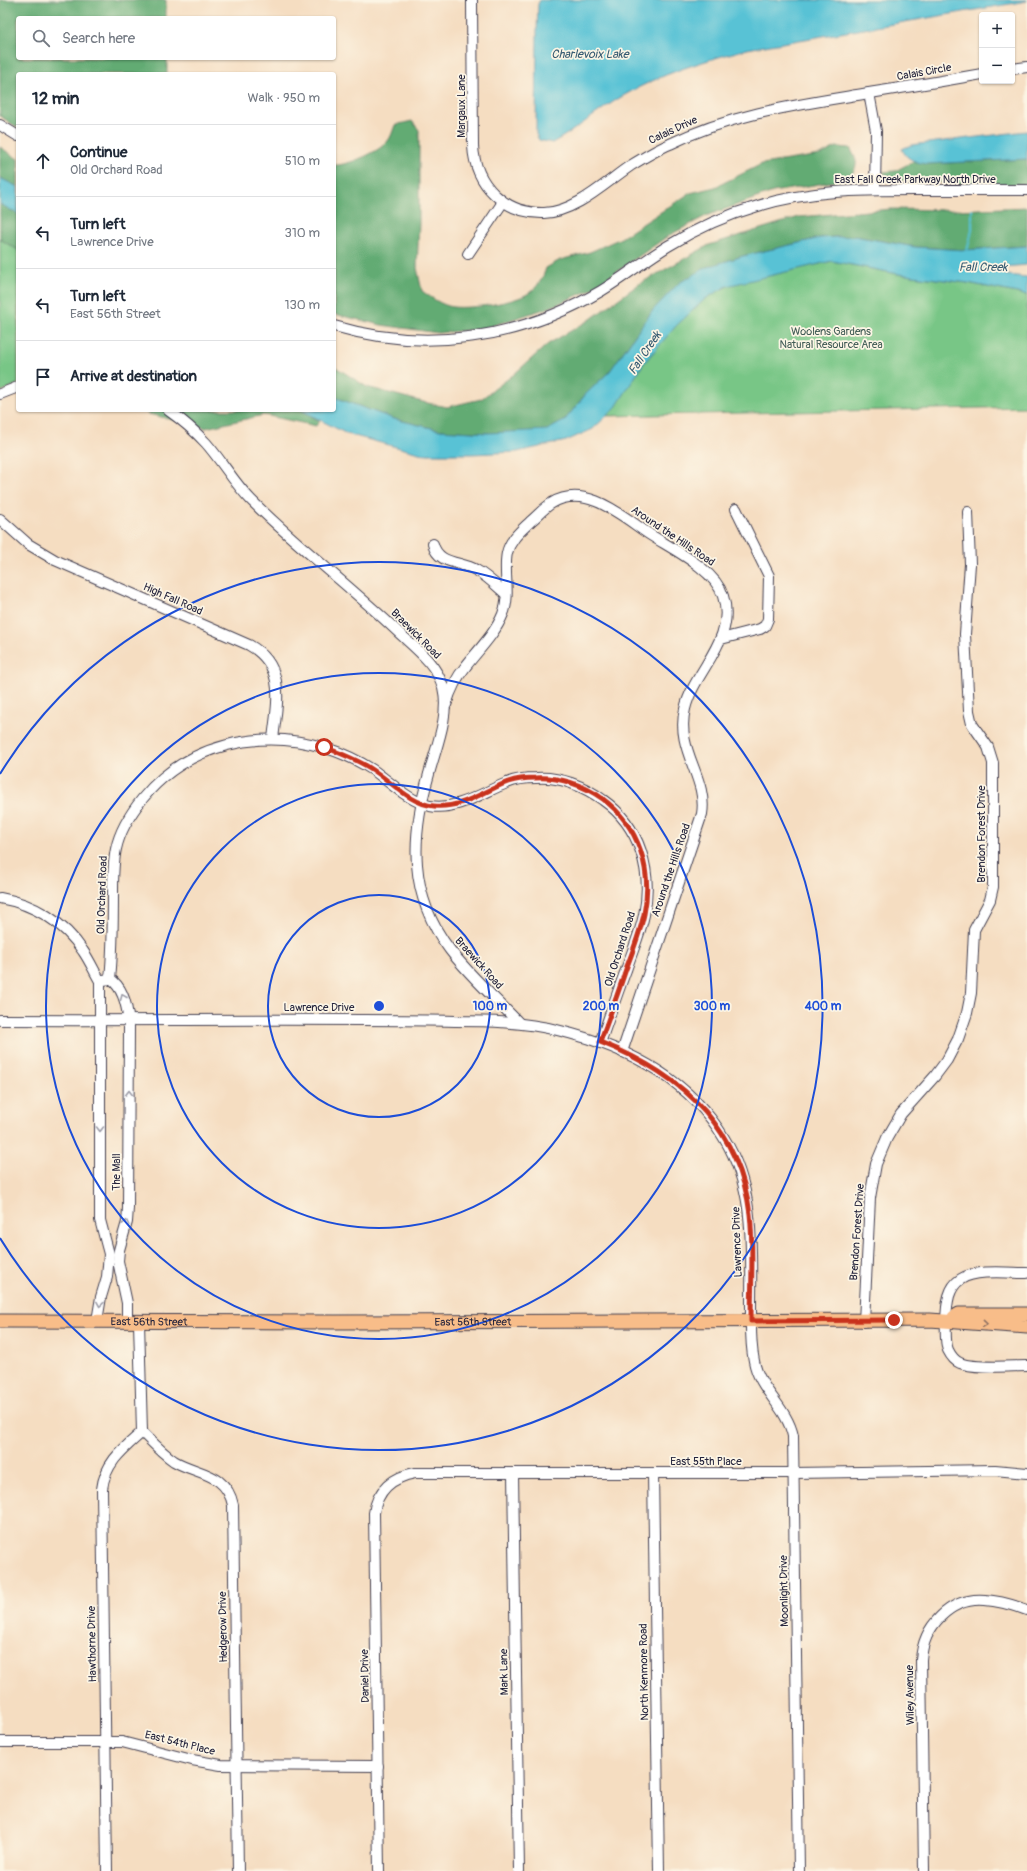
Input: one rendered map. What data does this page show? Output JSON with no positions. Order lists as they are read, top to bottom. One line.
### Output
{"streets":{"main road":["East 56th Street"],"street":["Calais Circle","Margaux Lane","Calais Drive","East Fall Creek Parkway North Drive","Around the Hills Road","High Fall Road","Braewick Road","Brendon Forest Drive","Old Orchard Road","Lawrence Drive","The Mall","East 55th Place","Moonlight Drive","Hedgerow Drive","Hawthorne Drive","Mark Lane","North Kenmore Road","Daniel Drive","Wiley Avenue","East 54th Place"]},"crossings":[["Calais Circle","Calais Drive"],["Margaux Lane","Calais Drive"],["Around the Hills Road","Braewick Road"],["Around the Hills Road","Lawrence Drive"],["High Fall Road","Old Orchard Road"],["Braewick Road","Old Orchard Road"],["Braewick Road","Lawrence Drive"],["Brendon Forest Drive","East 56th Street"],["Old Orchard Road","Lawrence Drive"],["Lawrence Drive","The Mall"],["Lawrence Drive","East 56th Street"],["Lawrence Drive","Moonlight Drive"],["The Mall","East 56th Street"],["The Mall","Hedgerow Drive"],["The Mall","Hawthorne Drive"],["East 56th Street","Moonlight Drive"],["East 55th Place","Moonlight Drive"],["East 55th Place","Mark Lane"],["East 55th Place","North Kenmore Road"],["East 55th Place","Daniel Drive"],["Hedgerow Drive","Hawthorne Drive"],["Hedgerow Drive","East 54th Place"],["Hawthorne Drive","East 54th Place"],["Daniel Drive","East 54th Place"]],"water":["Charlevoix Lake","Fall Creek"],"parks":["Woolens Gardens Natural Resource Area"],"page":{"map_buttons":["+","−"],"search":"Search here","heading":["12 min","Walk · 950 m"],"list":[["Continue","Old Orchard Road","510 m"],["Turn left","Lawrence Drive","310 m"],["Turn left","East 56th Street","130 m"],"Arrive at destination"]},"rings":["100 m","200 m","300 m","400 m"]}
